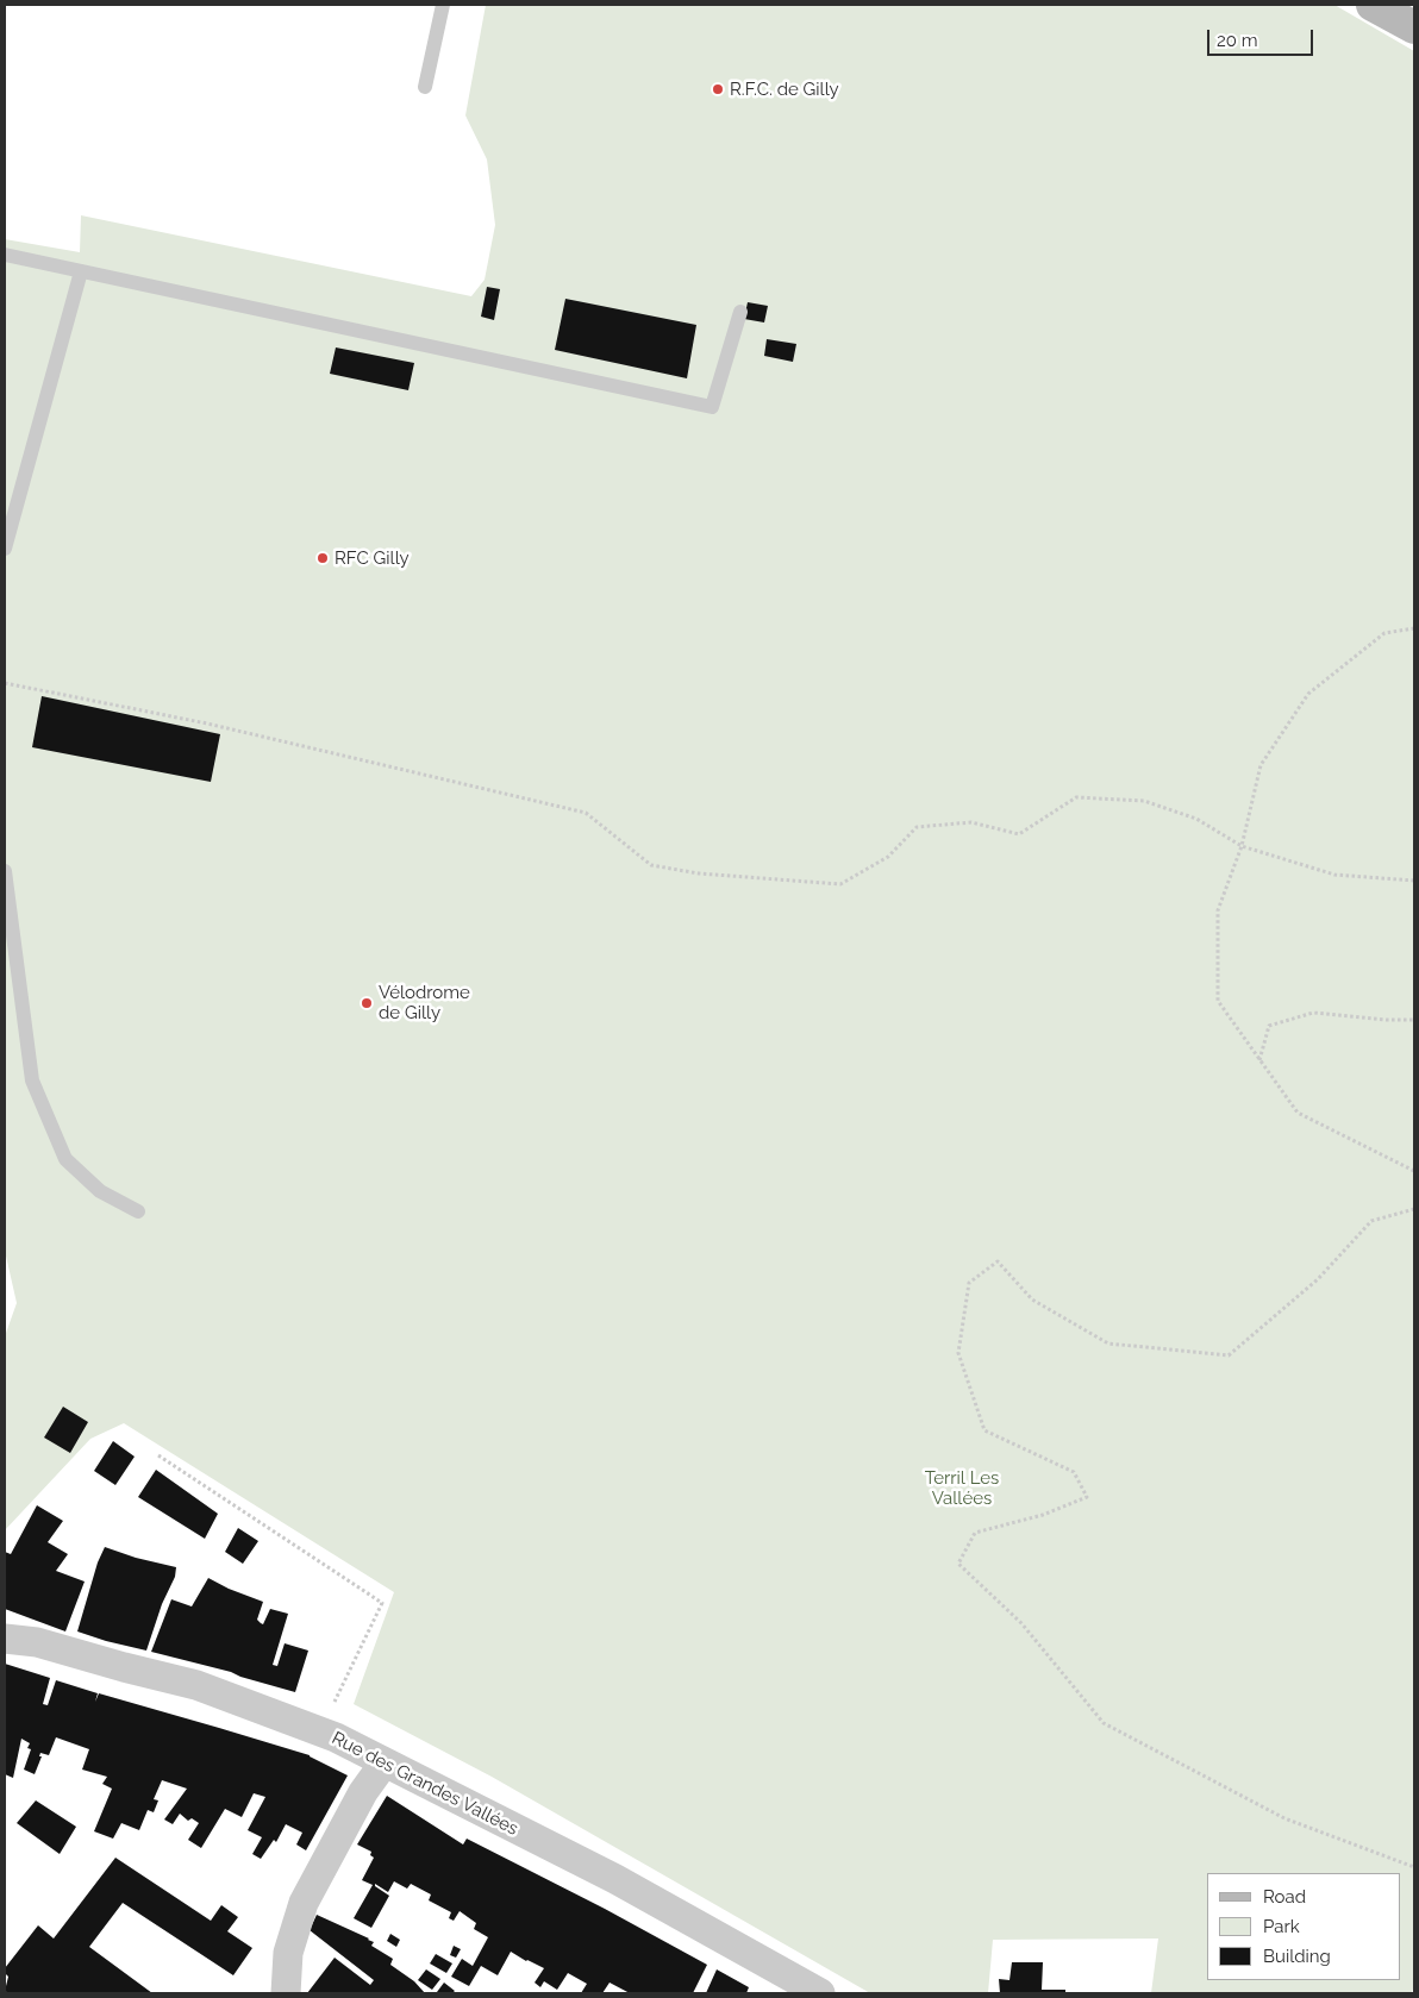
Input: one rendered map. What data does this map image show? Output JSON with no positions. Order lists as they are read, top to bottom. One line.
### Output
{"streets":{"street":["Rue des Grandes Vallées"]},"parks":["Terril Les Vallées"],"places":["R.F.C. de Gilly","RFC Gilly","Vélodrome de Gilly"],"legend":["Road","Park","Building"],"scale_bar":"20 m"}
